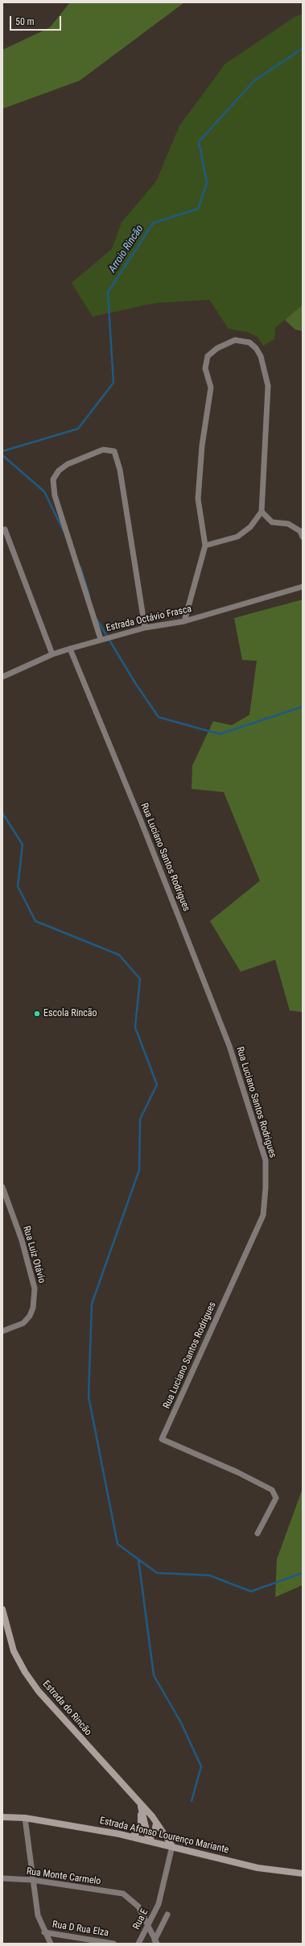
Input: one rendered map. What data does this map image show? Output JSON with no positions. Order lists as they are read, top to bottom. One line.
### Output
{"streets":{"main road":["Estrada do Rincão","Estrada Afonso Lourenço Mariante"],"street":["Estrada Octávio Frasca","Rua Luciano Santos Rodrigues","Rua Luiz Otávio","Rua Monte Carmelo","Rua E","Rua D Rua Elza"]},"crossings":[["Estrada Octávio Frasca","Rua Luciano Santos Rodrigues"],["Estrada do Rincão","Estrada Afonso Lourenço Mariante"],["Estrada do Rincão","Rua E"],["Estrada Afonso Lourenço Mariante","Rua E"],["Rua Monte Carmelo","Rua E"]],"water":["Arroio Rincão"],"places":["Escola Rincão"],"scale_bar":"50 m"}
